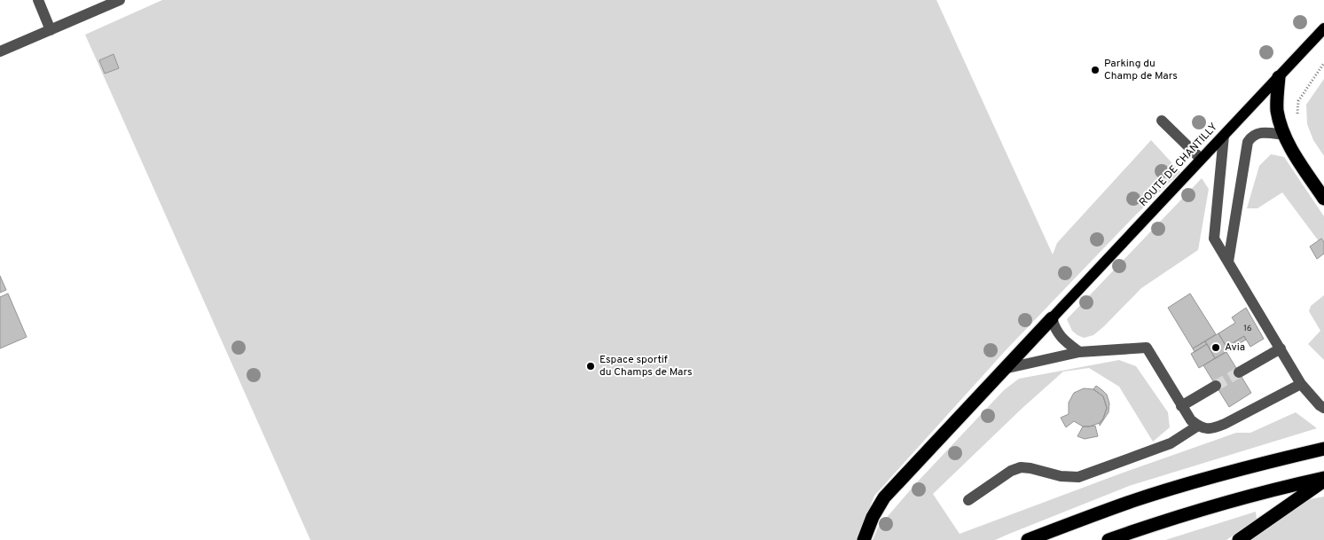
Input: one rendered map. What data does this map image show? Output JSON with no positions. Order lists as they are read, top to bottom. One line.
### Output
{"streets":{"main road":["ROUTE DE CHANTILLY"]},"places":["Parking du Champ de Mars","Avia","Espace sportif du Champs de Mars"],"house_numbers":["16"]}
